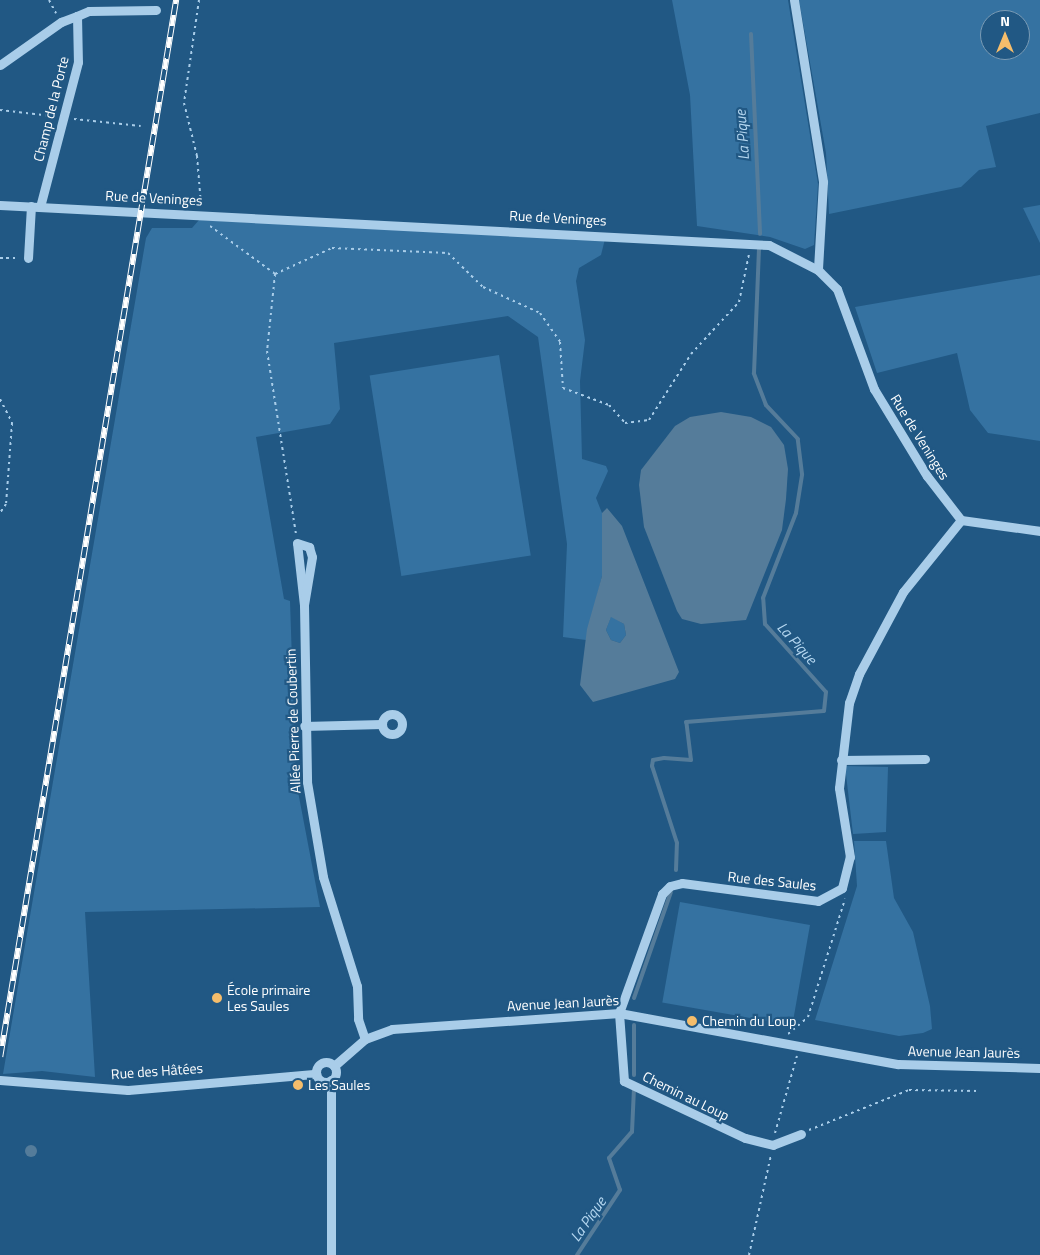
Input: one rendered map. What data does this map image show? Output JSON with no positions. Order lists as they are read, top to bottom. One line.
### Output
{"streets":{"street":["Champ de la Porte","Rue de Veninges","Allée Pierre de Coubertin","Rue des Saules","Avenue Jean Jaurès","Rue des Hâtées","Chemin au Loup"]},"crossings":[["Champ de la Porte","Rue de Veninges"],["Allée Pierre de Coubertin","Avenue Jean Jaurès"],["Rue des Saules","Avenue Jean Jaurès"],["Rue des Saules","Chemin au Loup"],["Avenue Jean Jaurès","Chemin au Loup"]],"water":["La Pique"],"places":["École primaire Les Saules","Chemin du Loup","Les Saules"],"north":"top"}
